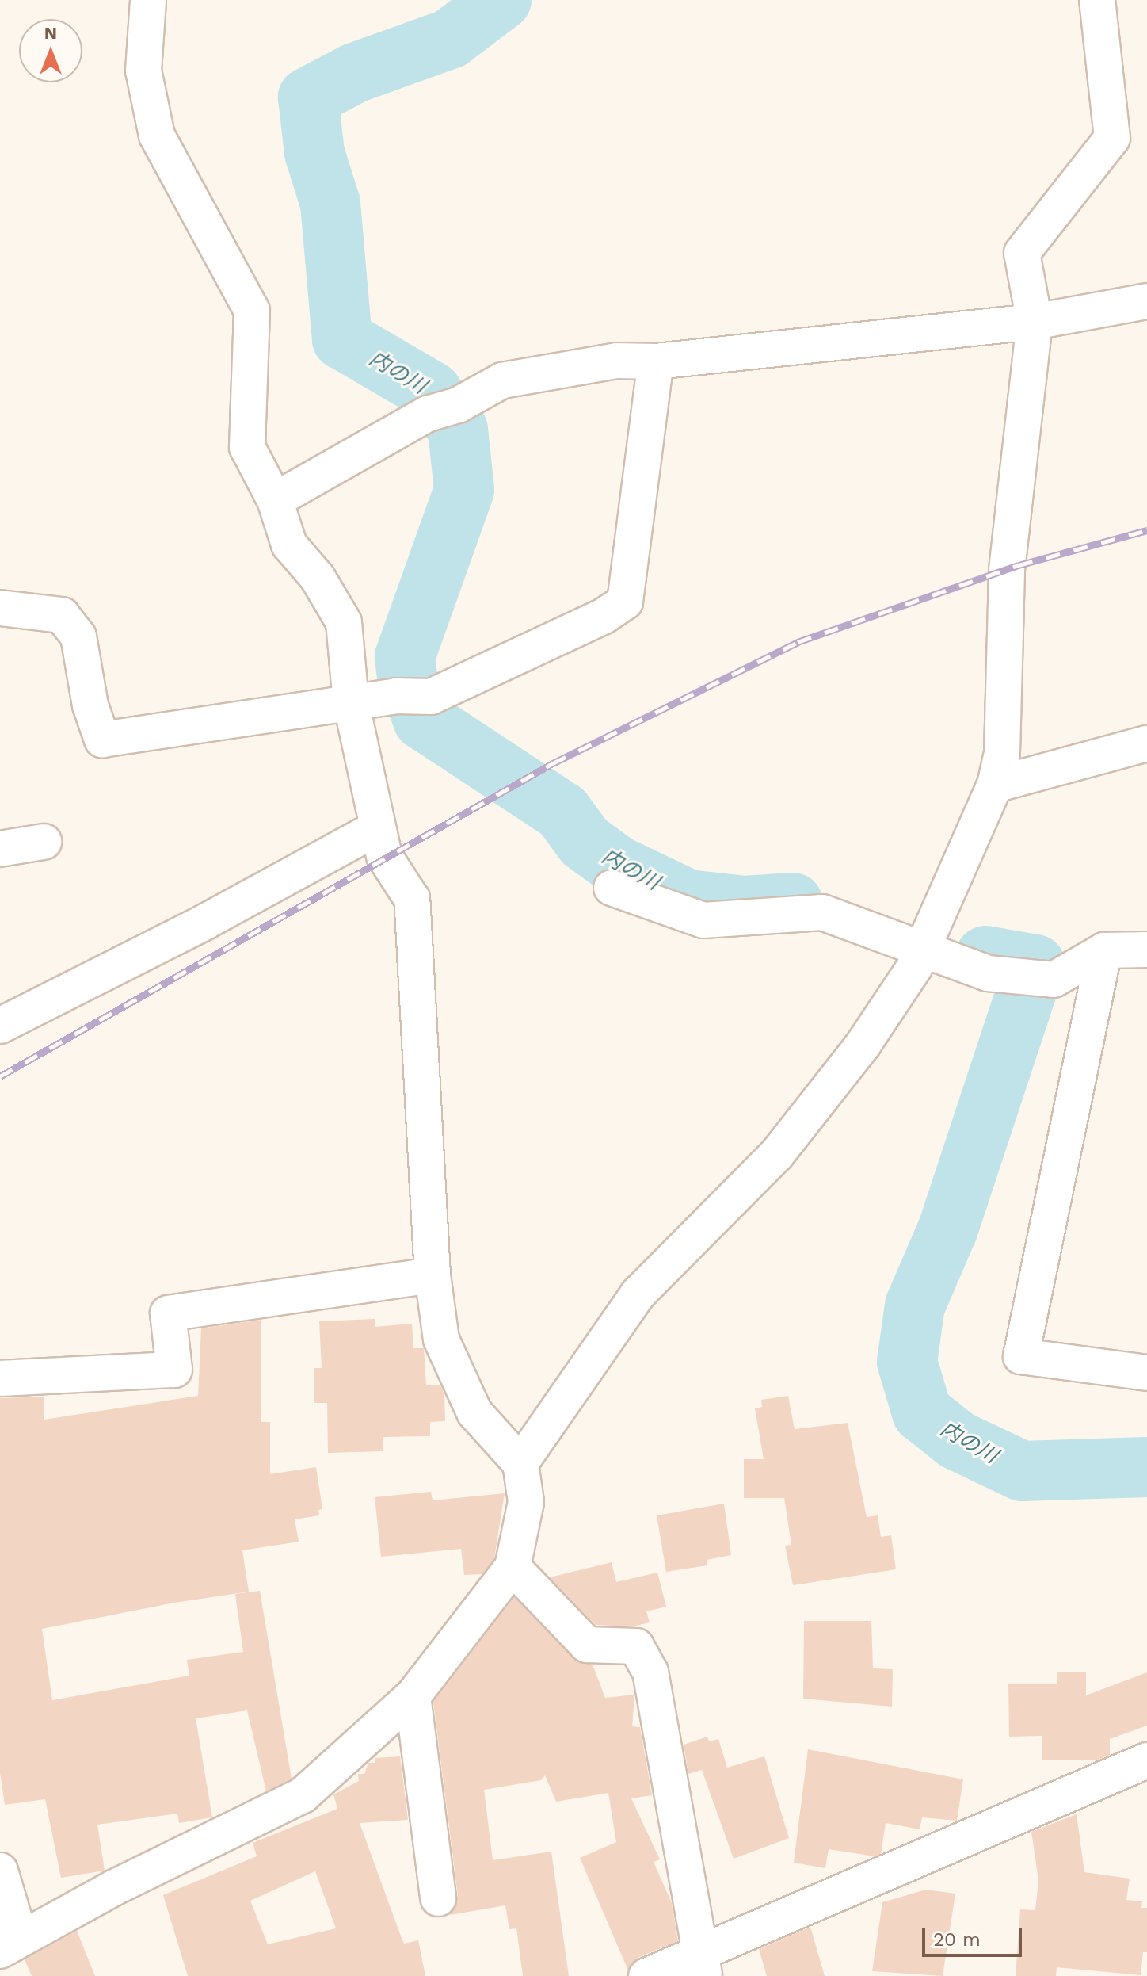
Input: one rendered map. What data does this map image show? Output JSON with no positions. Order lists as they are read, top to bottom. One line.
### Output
{"water":["内の川"],"scale_bar":"20 m","north":"top"}
